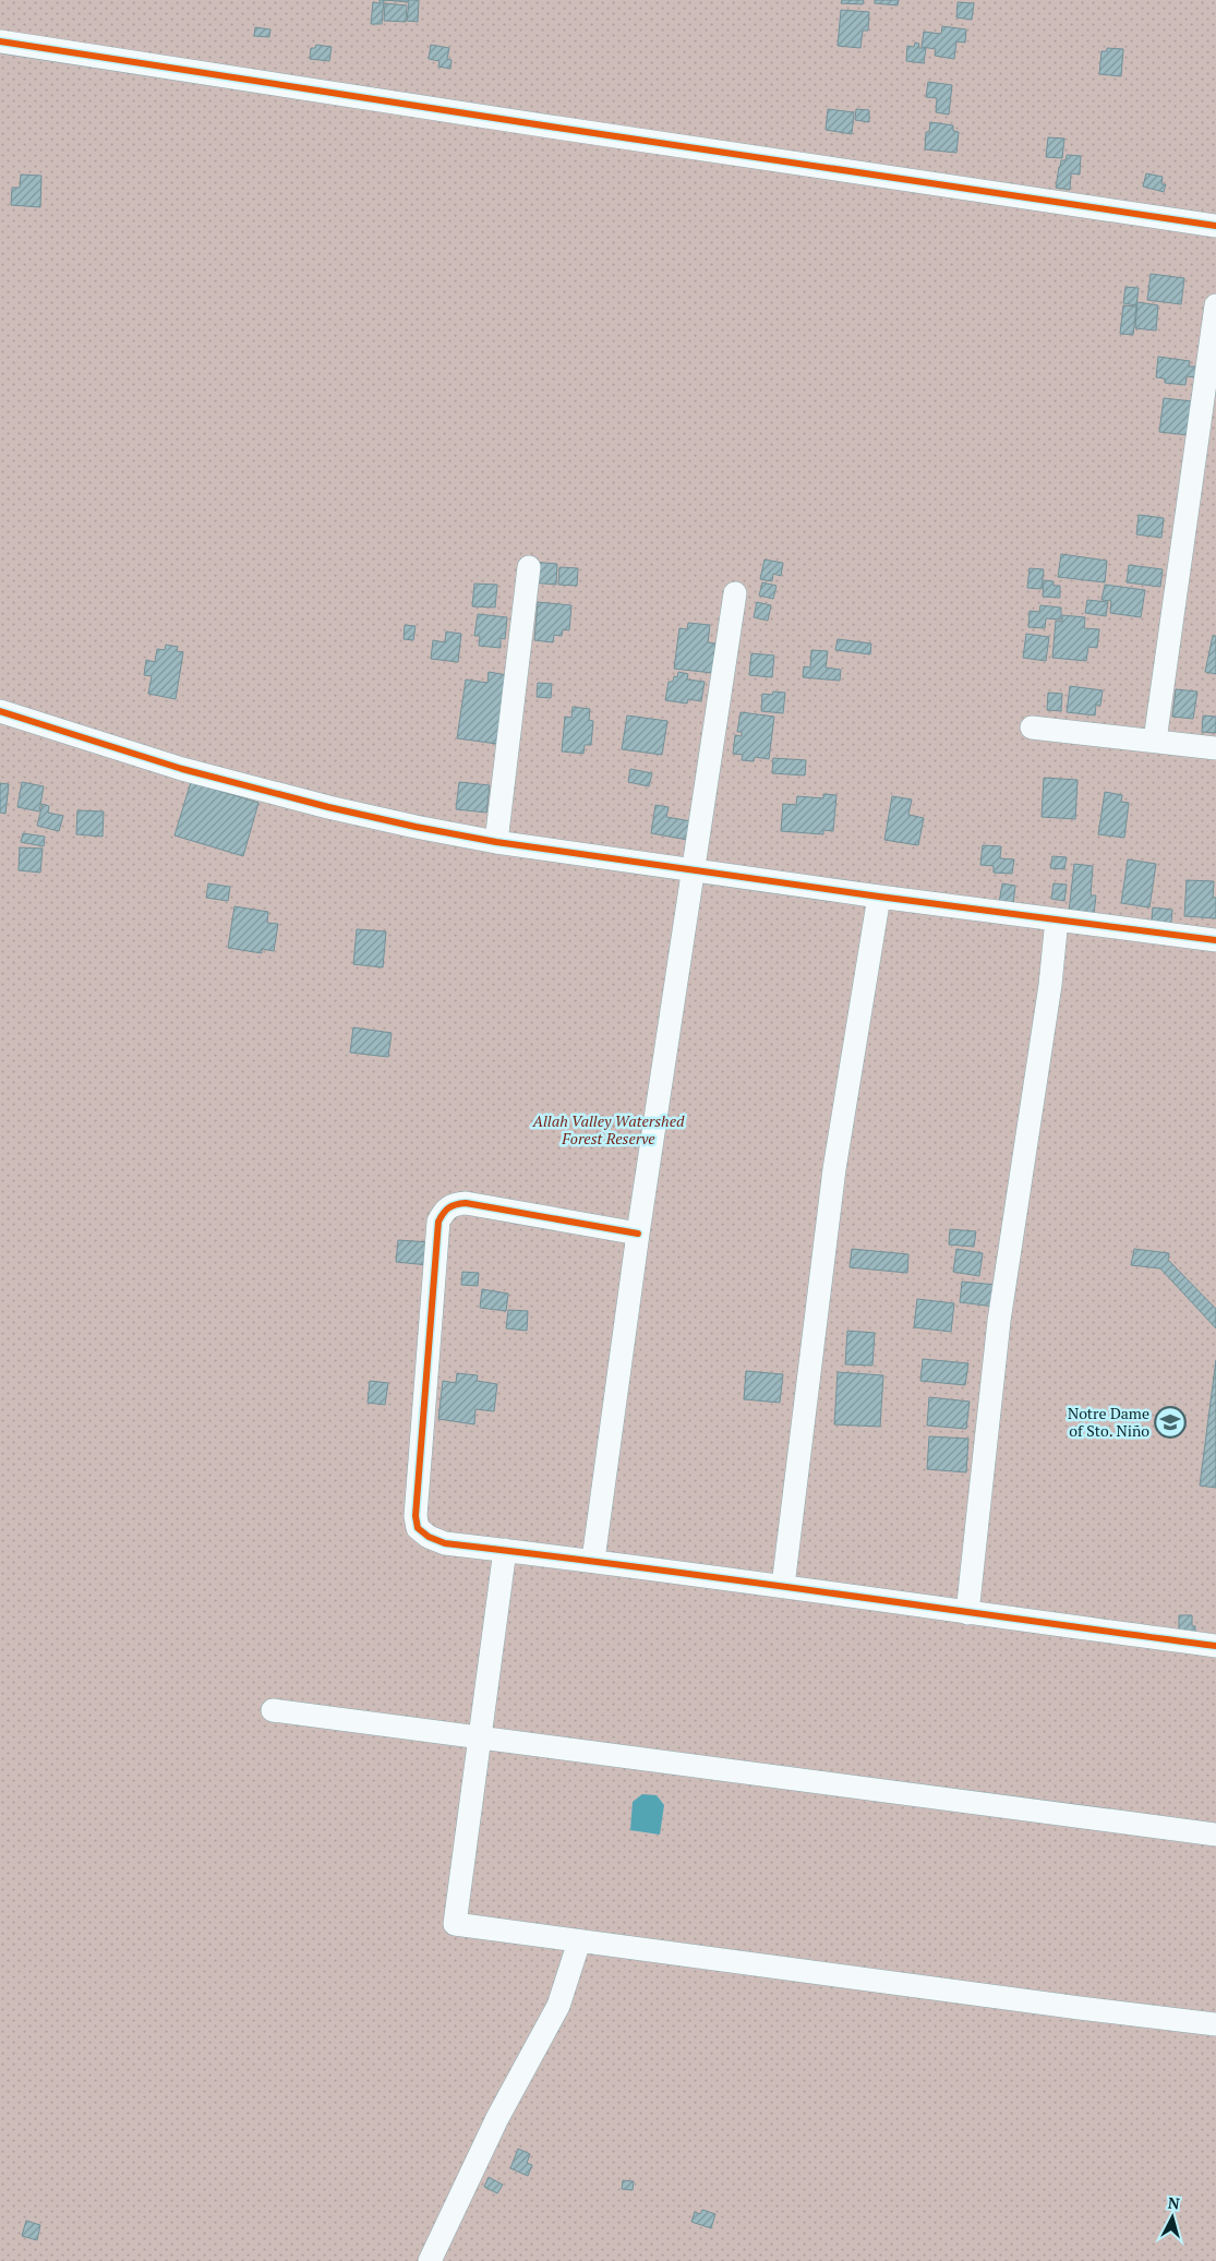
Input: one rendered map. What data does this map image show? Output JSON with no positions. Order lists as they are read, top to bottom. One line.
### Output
{"parks":["Allah Valley Watershed Forest Reserve"],"places":{"school or university":["Notre Dame of Sto. Niño"]},"north":"top"}
